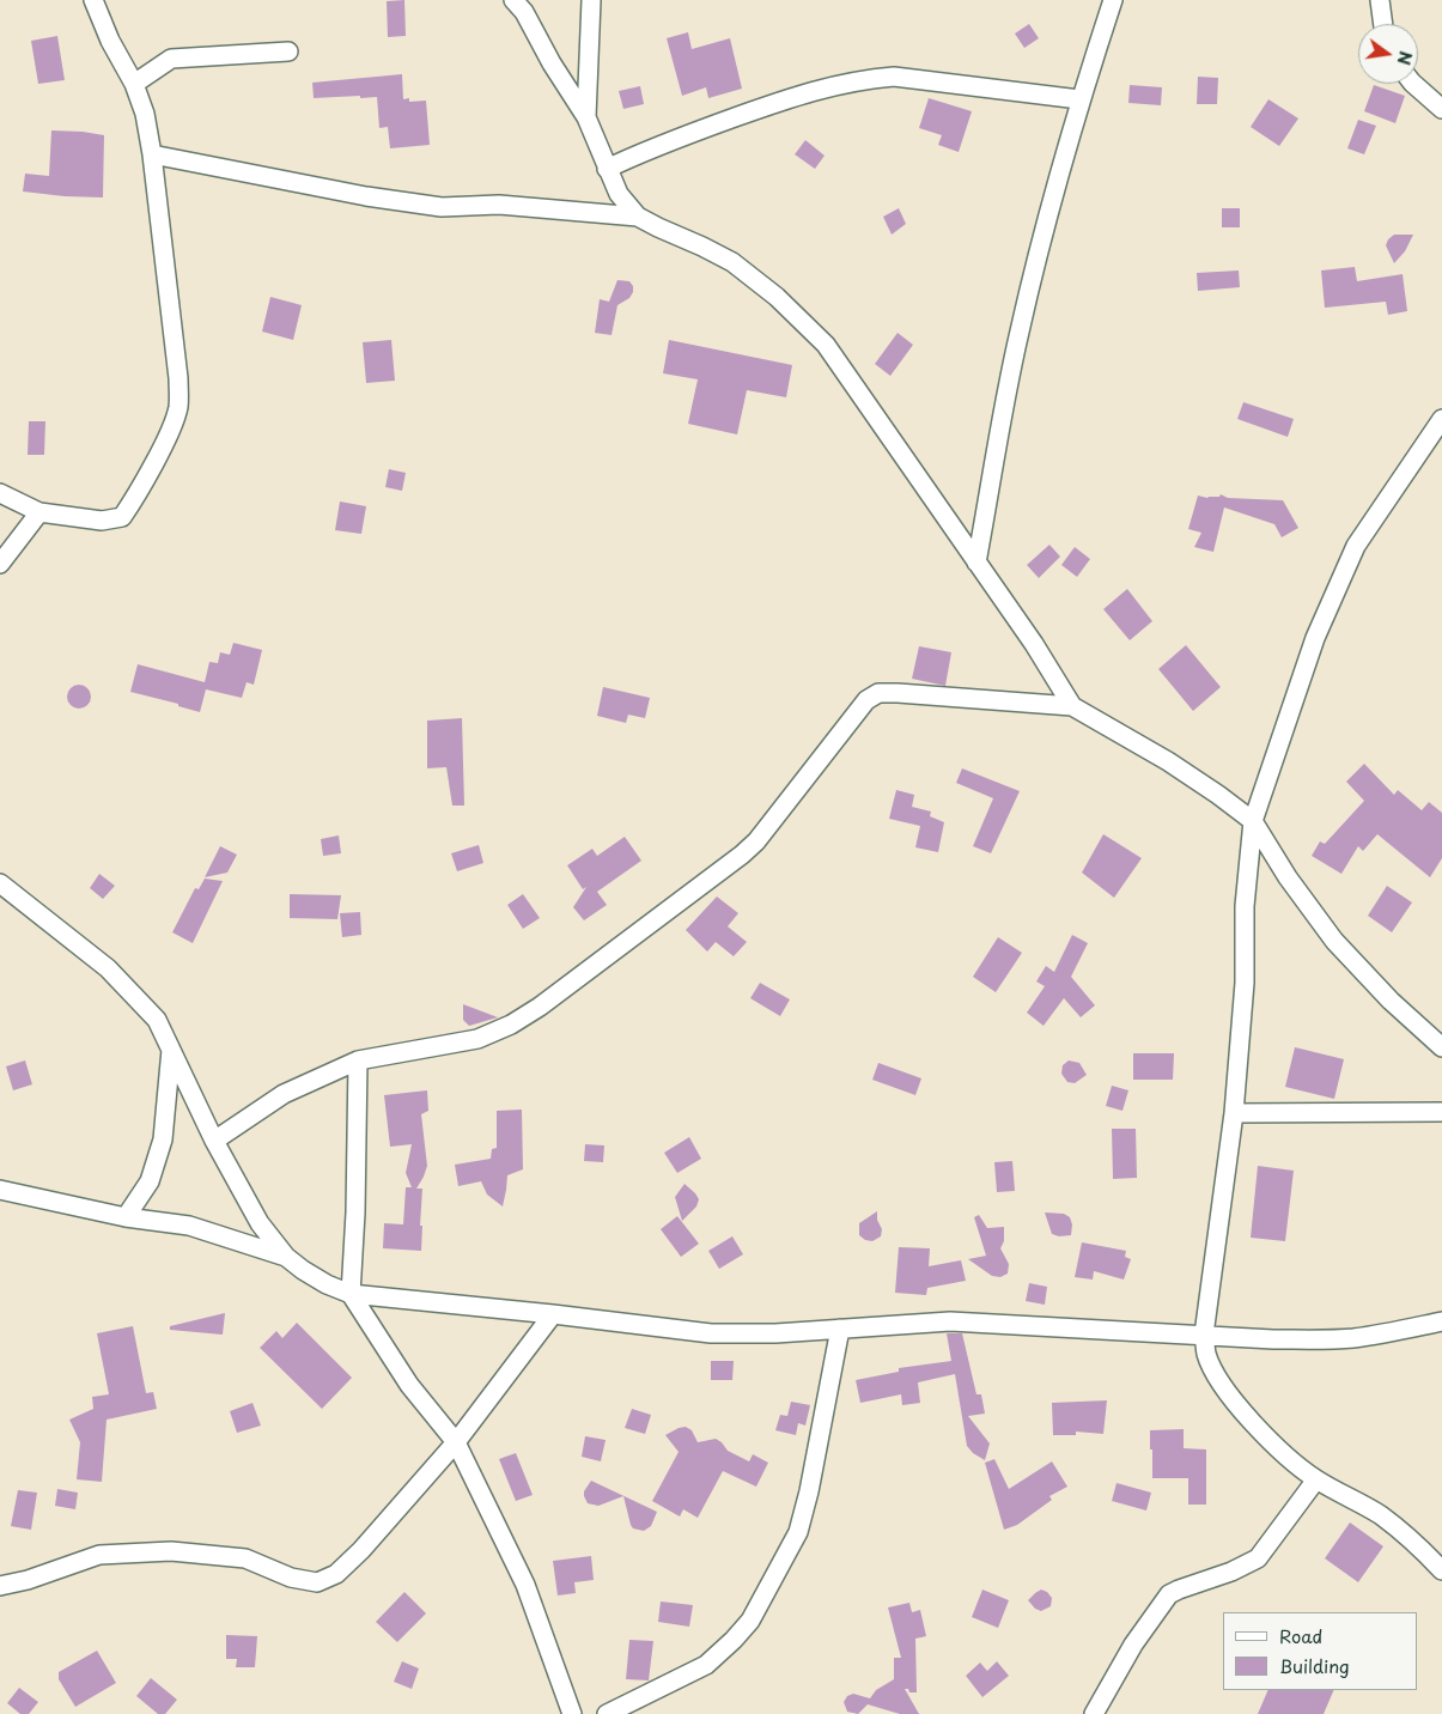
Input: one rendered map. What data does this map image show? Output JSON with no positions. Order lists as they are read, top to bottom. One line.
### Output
{"legend":["Road","Building"],"north":"right"}
